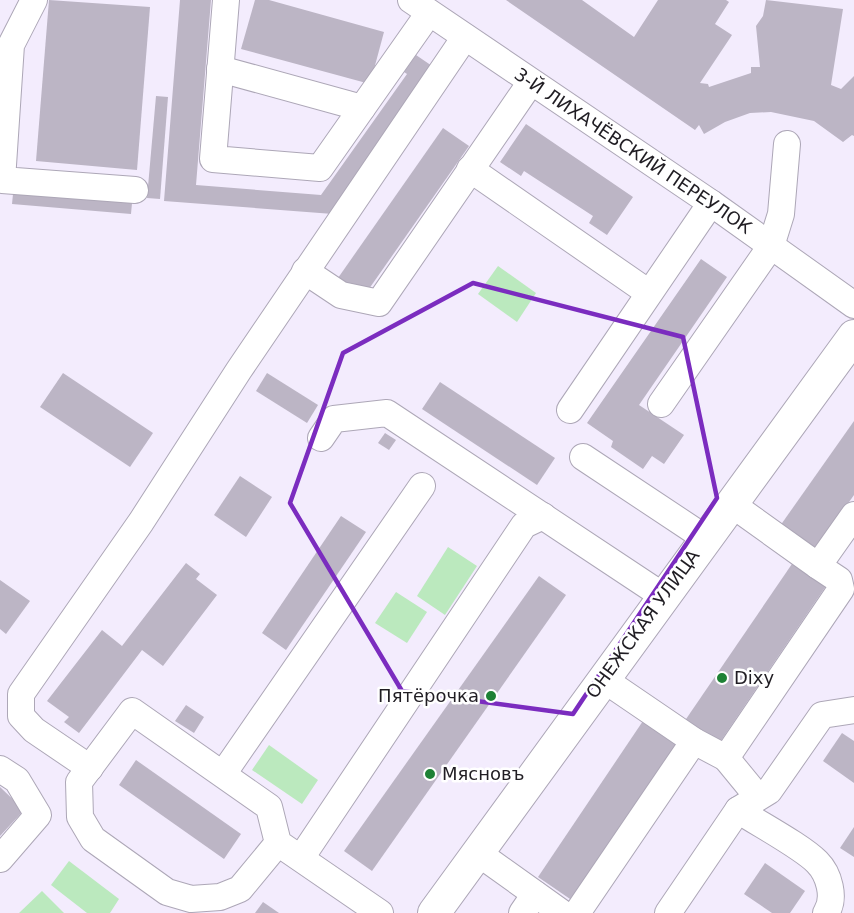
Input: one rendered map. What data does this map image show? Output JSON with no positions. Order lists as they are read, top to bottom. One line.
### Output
{"streets":{"main road":["ОНЕЖСКАЯ УЛИЦА"],"street":["3-Й ЛИХАЧЁВСКИЙ ПЕРЕУЛОК"]},"places":["Dixy","Пятёрочка","Мясновъ"]}
